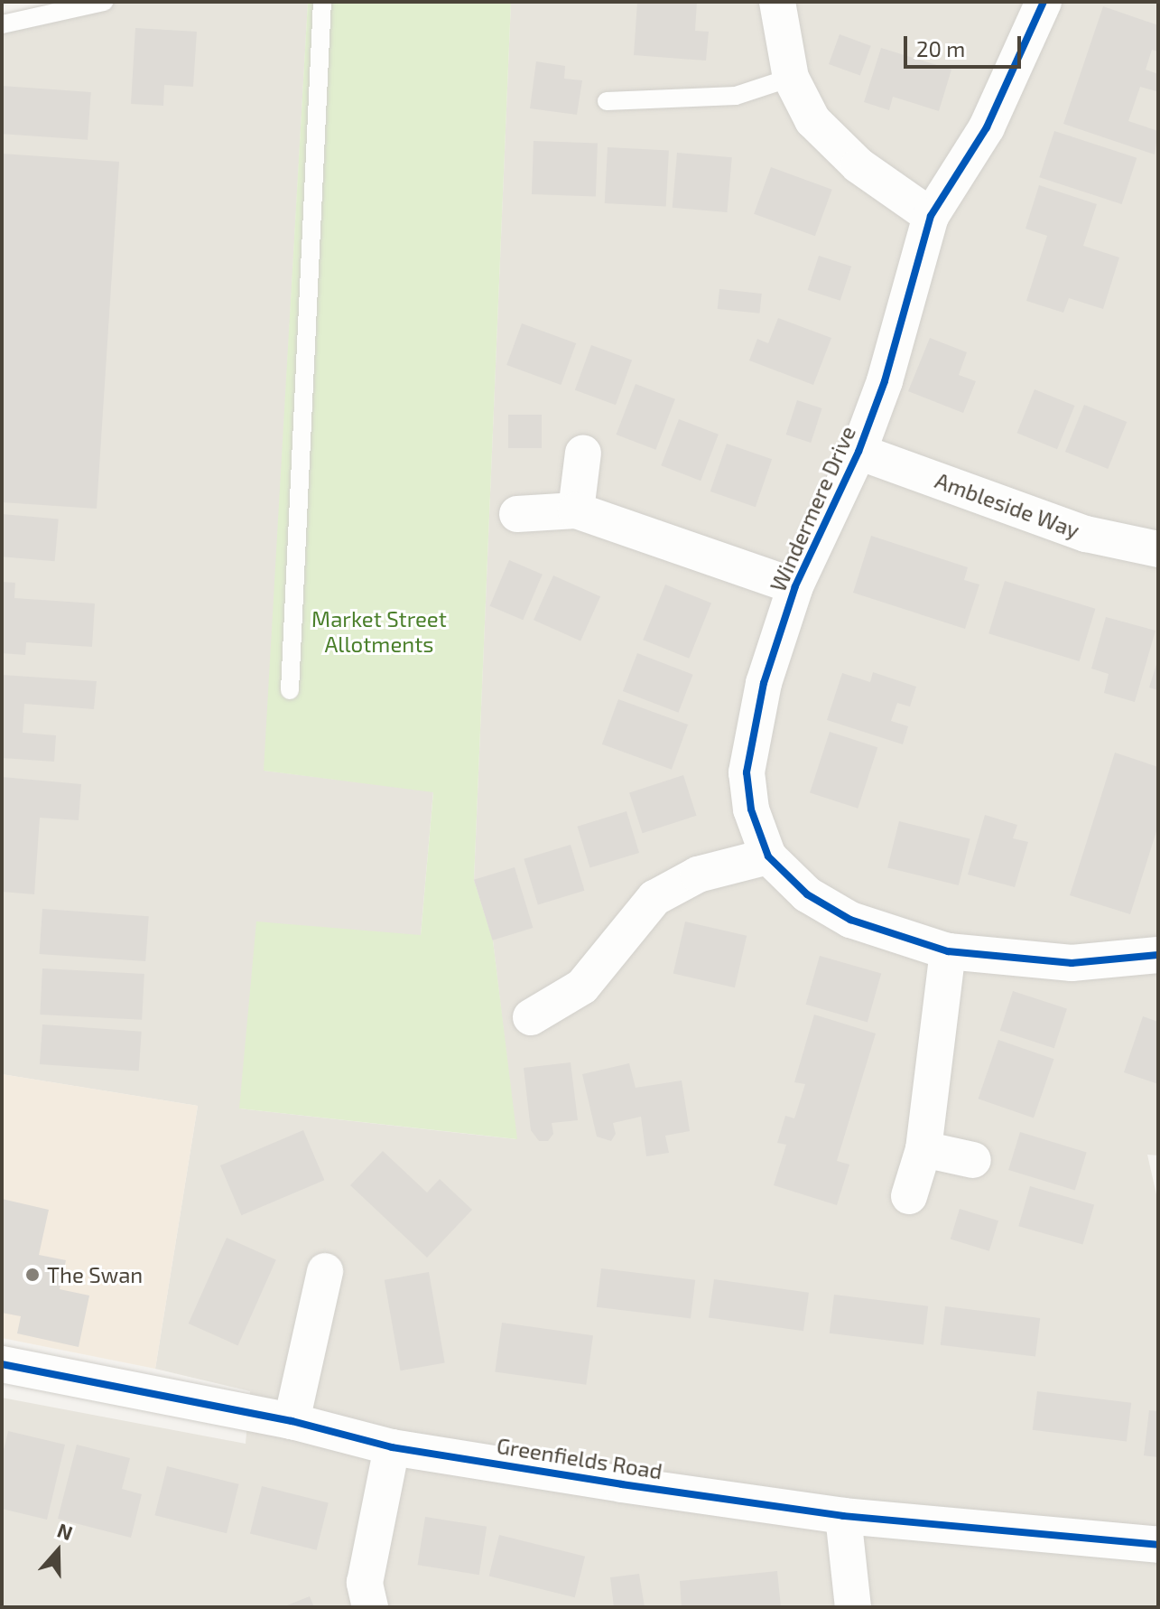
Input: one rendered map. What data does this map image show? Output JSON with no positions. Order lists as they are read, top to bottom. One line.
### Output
{"streets":{"street":["Ambleside Way","Windermere Drive","Greenfields Road"]},"crossings":[["Ambleside Way","Windermere Drive"]],"parks":["Market Street Allotments"],"places":["The Swan"],"scale_bar":"20 m","north":"top"}
